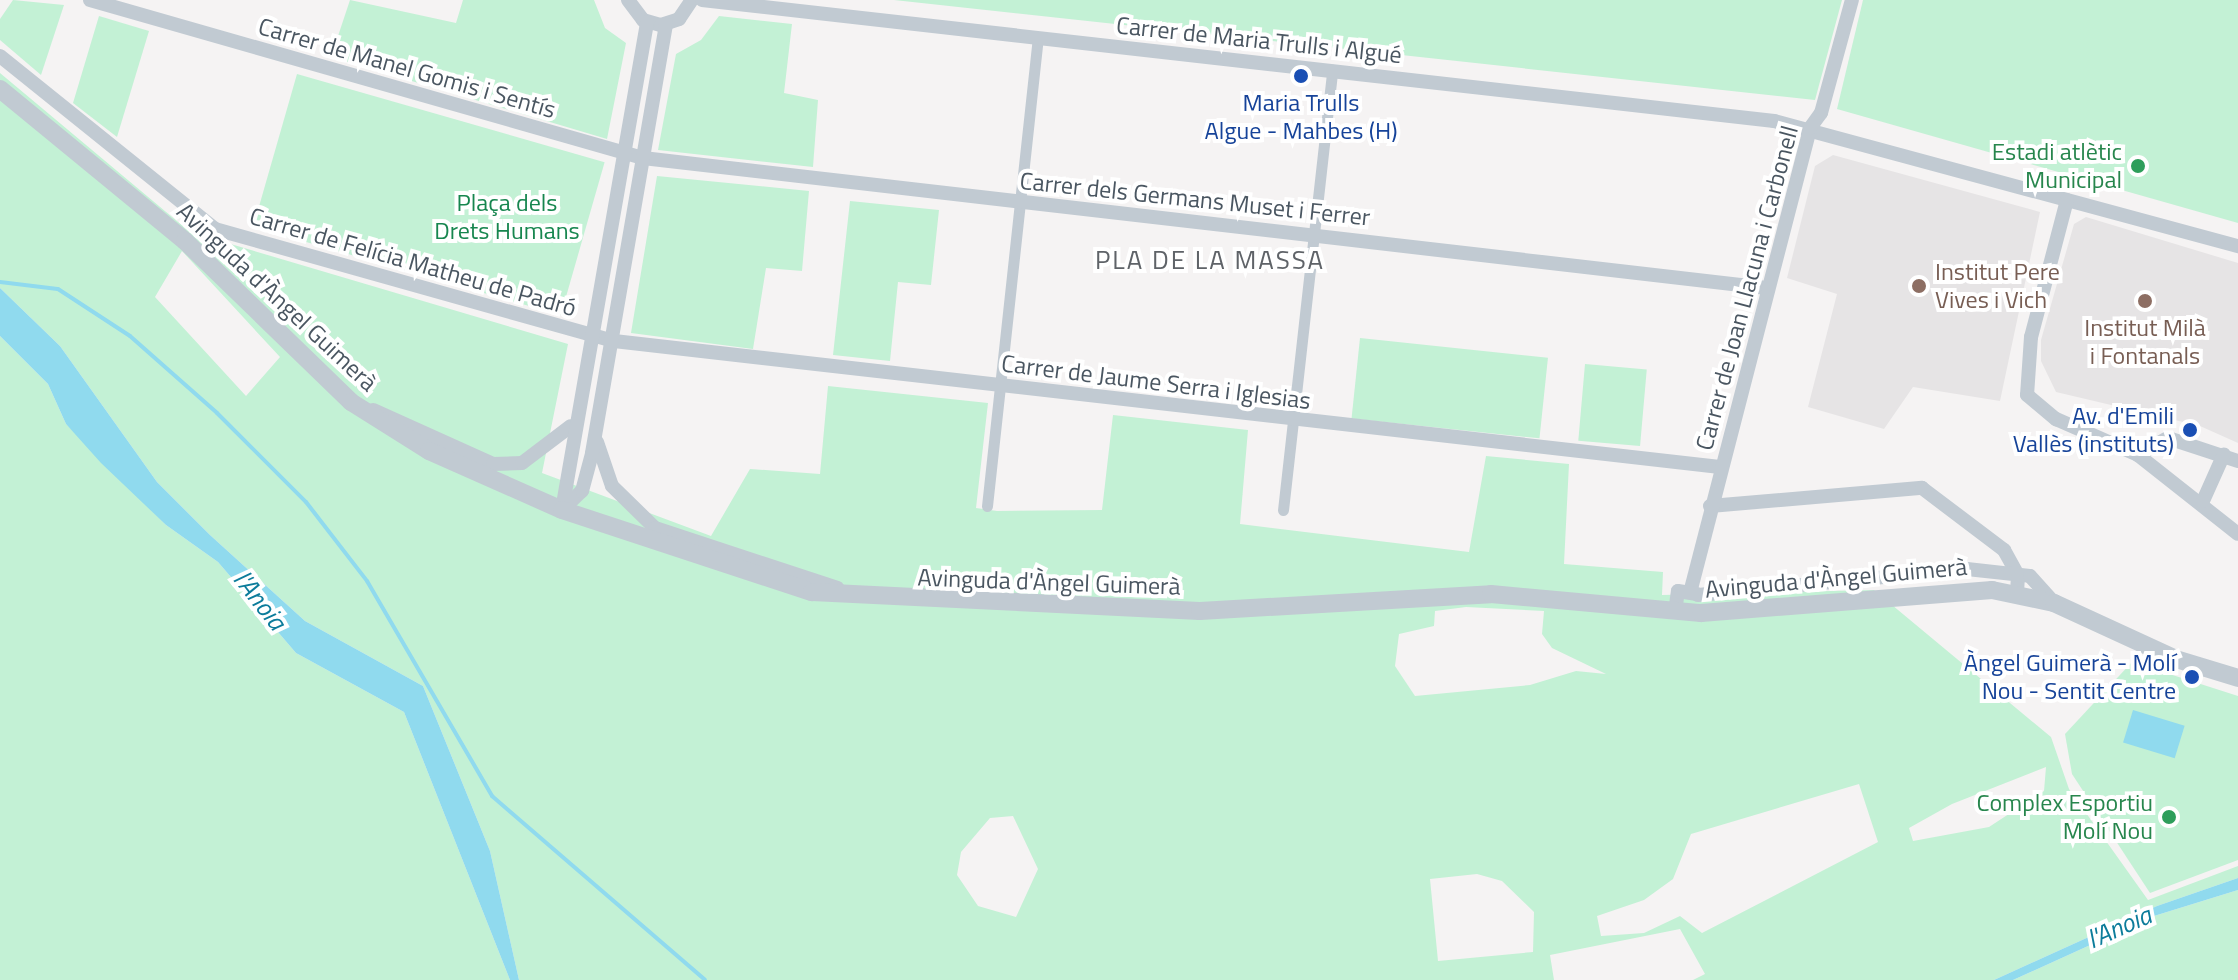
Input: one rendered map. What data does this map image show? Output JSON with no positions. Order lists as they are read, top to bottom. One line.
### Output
{"streets":{"street":["Carrer de Maria Trulls i Algué","Carrer de Manel Gomis i Sentís","Carrer dels Germans Muset i Ferrer","Carrer de Felícia Matheu de Padró","Carrer de Joan Llacuna i Carbonell","Avinguda d'Àngel Guimerà","Carrer de Jaume Serra i Iglesias"]},"crossings":[["Carrer de Maria Trulls i Algué","Carrer de Joan Llacuna i Carbonell"],["Carrer de Manel Gomis i Sentís","Carrer dels Germans Muset i Ferrer"],["Carrer dels Germans Muset i Ferrer","Carrer de Joan Llacuna i Carbonell"],["Carrer de Felícia Matheu de Padró","Carrer de Jaume Serra i Iglesias"],["Carrer de Joan Llacuna i Carbonell","Avinguda d'Àngel Guimerà"],["Carrer de Joan Llacuna i Carbonell","Carrer de Jaume Serra i Iglesias"]],"districts":["PLA DE LA MASSA"],"water":["l'Anoia"],"parks":["Plaça dels Drets Humans"],"places":["Maria Trulls Algue - Mahbes (H)","Estadi atlètic Municipal","Institut Pere Vives i Vich","Institut Milà i Fontanals","Av. d'Emili Vallès (instituts)","Àngel Guimerà - Molí Nou - Sentit Centre","Complex Esportiu Molí Nou"]}
